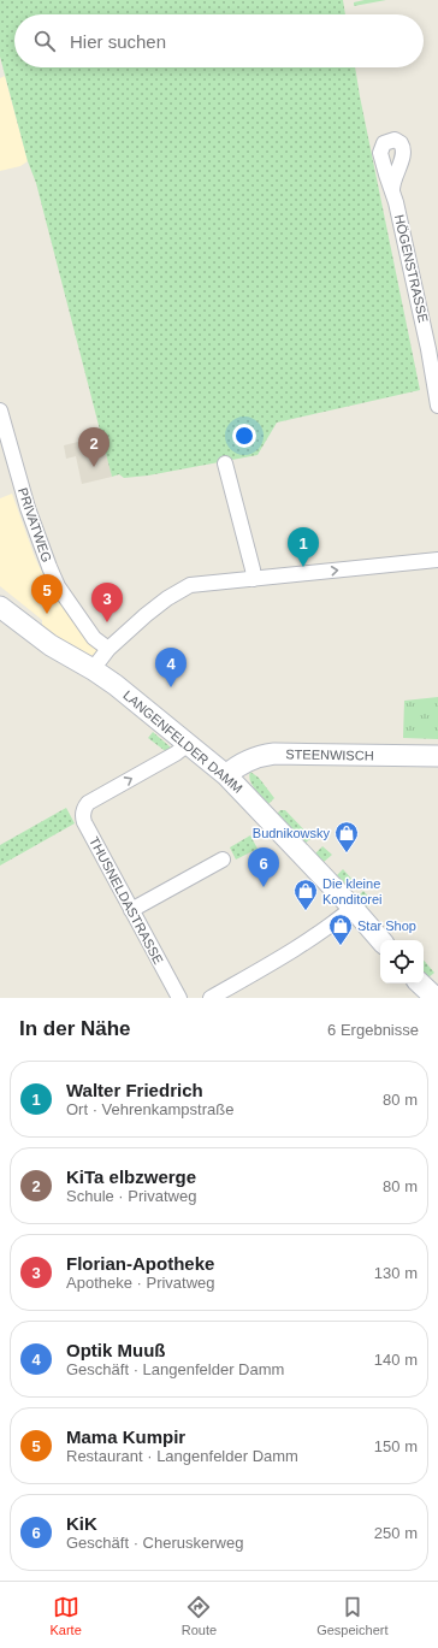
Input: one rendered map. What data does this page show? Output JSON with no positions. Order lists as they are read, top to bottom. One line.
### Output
{"streets":{"street":["HÖGENSTRASSE","PRIVATWEG","LANGENFELDER DAMM","STEENWISCH","THUSNELDASTRASSE"]},"crossings":[["LANGENFELDER DAMM","STEENWISCH"],["LANGENFELDER DAMM","THUSNELDASTRASSE"]],"places":{"shop":["Budnikowsky","Die kleine Konditorei","Star Shop"]},"page":{"search":"Hier suchen","pins":["2","1","5","3","4","6"],"heading":["In der Nähe","6 Ergebnisse"],"list":[{"mark":"1","name":"Walter Friedrich","note":"Ort · Vehrenkampstraße","value":"80 m"},{"mark":"2","name":"KiTa elbzwerge","note":"Schule · Privatweg","value":"80 m"},{"mark":"3","name":"Florian-Apotheke","note":"Apotheke · Privatweg","value":"130 m"},{"mark":"4","name":"Optik Muuß","note":"Geschäft · Langenfelder Damm","value":"140 m"},{"mark":"5","name":"Mama Kumpir","note":"Restaurant · Langenfelder Damm","value":"150 m"},{"mark":"6","name":"KiK","note":"Geschäft · Cheruskerweg","value":"250 m"}],"nav":["Karte","Route","Gespeichert"]}}
